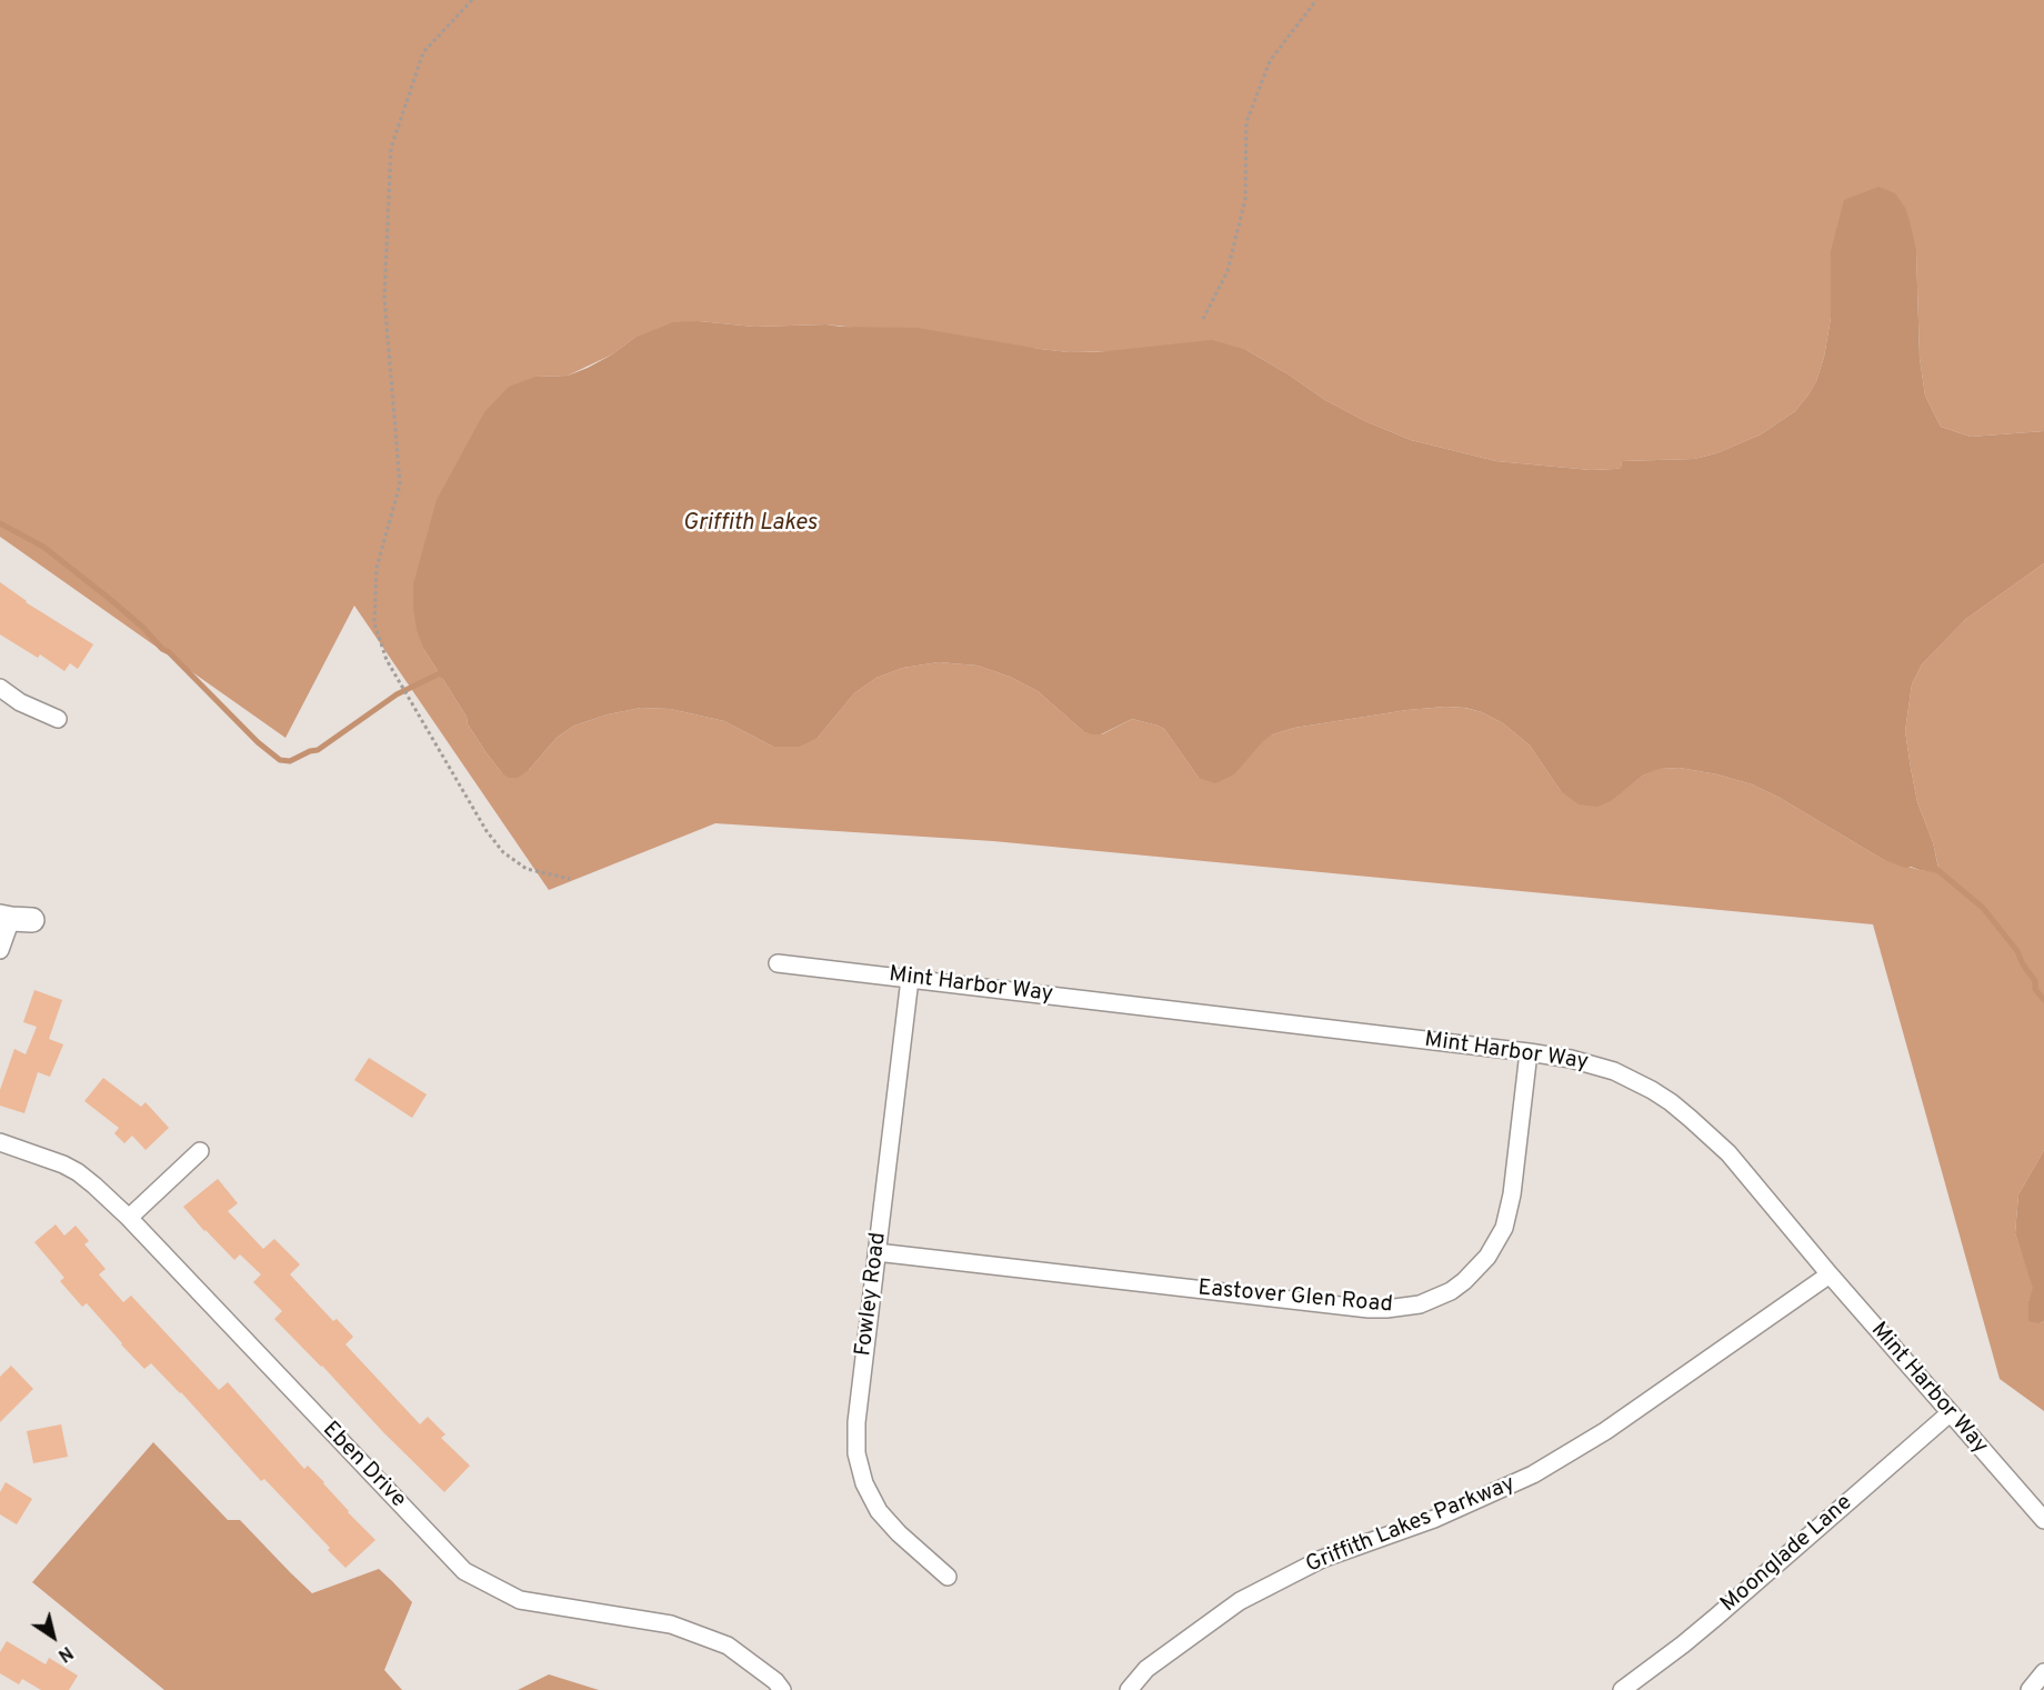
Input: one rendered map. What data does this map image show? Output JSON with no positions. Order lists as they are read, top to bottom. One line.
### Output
{"streets":{"street":["Mint Harbor Way","Fowley Road","Eastover Glen Road","Eben Drive","Griffith Lakes Parkway","Moonglade Lane"]},"crossings":[["Mint Harbor Way","Fowley Road"],["Mint Harbor Way","Eastover Glen Road"],["Mint Harbor Way","Griffith Lakes Parkway"],["Mint Harbor Way","Moonglade Lane"],["Fowley Road","Eastover Glen Road"]],"water":["Griffith Lakes"],"north":"bottom right"}
